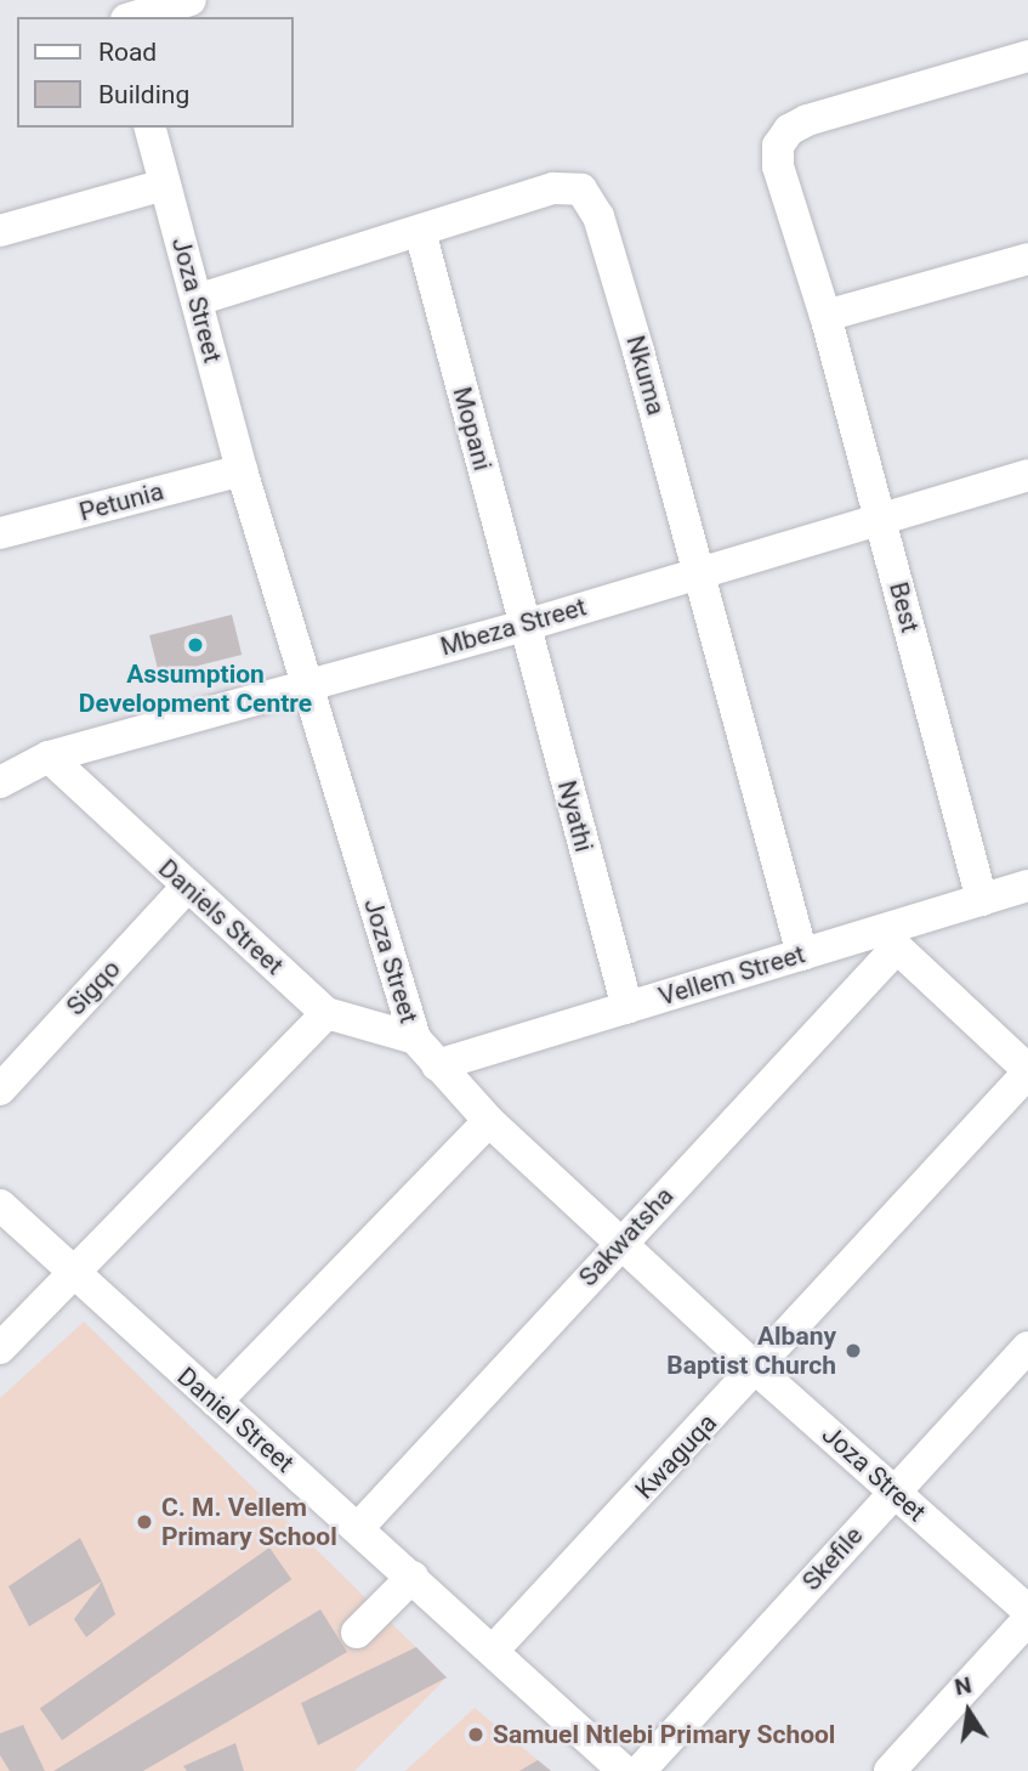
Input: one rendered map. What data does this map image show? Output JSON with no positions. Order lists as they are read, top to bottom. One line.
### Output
{"streets":{"street":["Joza Street","Nkuma","Mopani","Petunia","Best","Mbeza Street","Nyathi","Daniels Street","Vellem Street","Sigqo","Sakwatsha","Daniel Street","Kwaguqa","Skefile"]},"crossings":[["Joza Street","Nkuma"],["Joza Street","Petunia"],["Joza Street","Mbeza Street"],["Joza Street","Daniels Street"],["Joza Street","Vellem Street"],["Joza Street","Sakwatsha"],["Joza Street","Kwaguqa"],["Joza Street","Skefile"],["Nkuma","Mopani"],["Nkuma","Mbeza Street"],["Nkuma","Vellem Street"],["Mopani","Mbeza Street"],["Mopani","Nyathi"],["Best","Mbeza Street"],["Best","Vellem Street"],["Mbeza Street","Nyathi"],["Mbeza Street","Daniels Street"],["Nyathi","Vellem Street"],["Daniels Street","Sigqo"],["Vellem Street","Sakwatsha"],["Sakwatsha","Daniel Street"],["Daniel Street","Kwaguqa"]],"places":["Assumption Development Centre","Albany Baptist Church","C. M. Vellem Primary School","Samuel Ntlebi Primary School"],"legend":["Road","Building"],"north":"top"}
